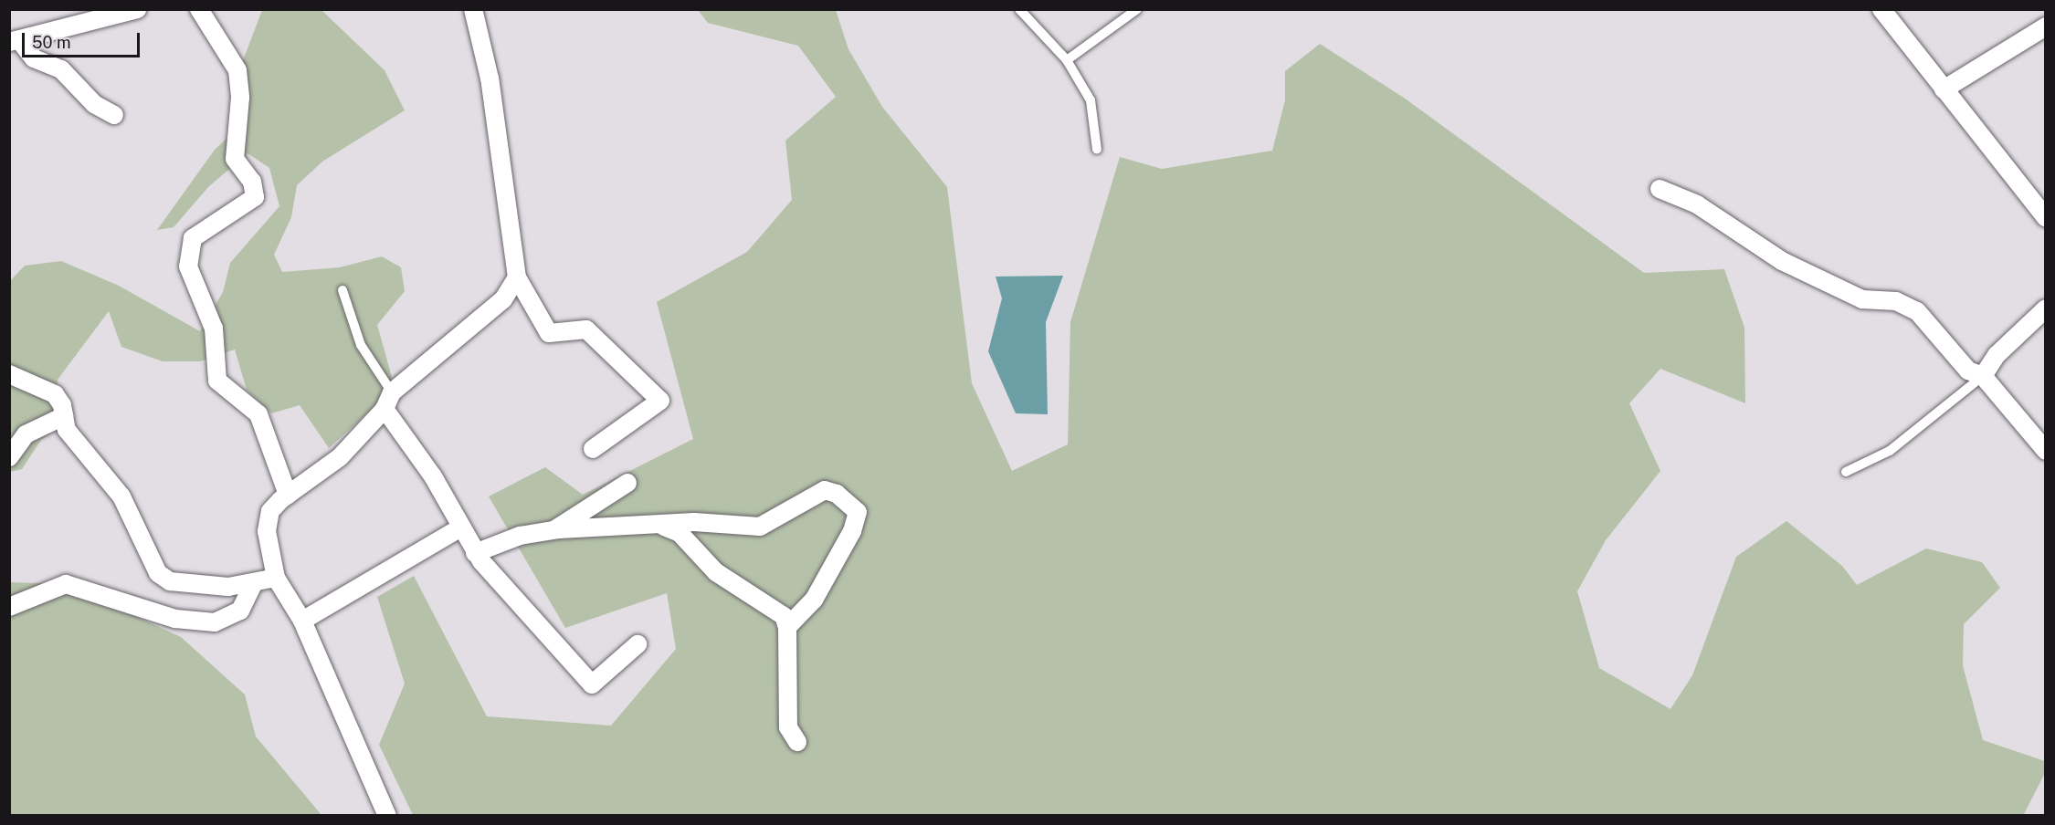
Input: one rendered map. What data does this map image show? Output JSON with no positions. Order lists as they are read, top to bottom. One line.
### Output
{"scale_bar":"50 m"}
